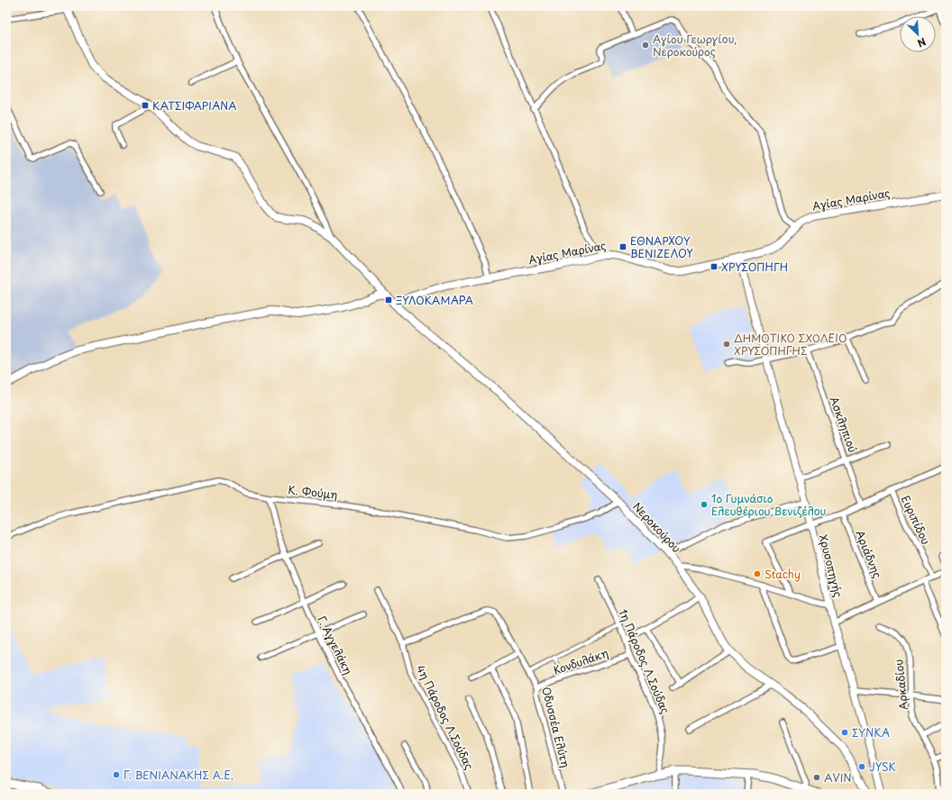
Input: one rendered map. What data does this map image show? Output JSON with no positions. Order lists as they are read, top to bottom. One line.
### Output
{"streets":{"main road":["Αγίας Μαρίνας","Νεροκούρου"],"street":["Ασκληπιού","Κ. Φούμη","Ευριπίδου","Αριάδνης","Χρυσοπηγής","Γ. Αγγελάκη","Κονδυλάκη","1η Πάροδος Λ.Σούδας","Αρκαδίου","4η Πάροδος Λ.Σούδας","Οδυσσέα Ελύτη"]},"crossings":[["Αγίας Μαρίνας","Νεροκούρου"],["Αγίας Μαρίνας","Χρυσοπηγής"],["Κ. Φούμη","Νεροκούρου"],["Κ. Φούμη","Γ. Αγγελάκη"],["Κονδυλάκη","1η Πάροδος Λ.Σούδας"],["Κονδυλάκη","Οδυσσέα Ελύτη"],["4η Πάροδος Λ.Σούδας","Οδυσσέα Ελύτη"]],"places":{"other":["Αγίου Γεωργίου, Νεροκούρος","ΔΗΜΟΤΙΚΟ ΣΧΟΛΕΙΟ ΧΡΥΣΟΠΗΓΗΣ","1ο Γυμνάσιο Ελευθέριου Βενιζέλου","Stachy","ΣΥΝΚΑ","JYSK","Γ. ΒΕΝΙΑΝΑΚΗΣ A.E.","AVIN"],"transit":["ΚΑΤΣΙΦΑΡΙΑΝΑ","ΕΘΝΑΡΧΟΥ ΒΕΝΙΖΕΛΟΥ","ΧΡΥΣΟΠΗΓΗ","ΞΥΛΟΚΑΜΑΡΑ"]},"north":"bottom right"}
